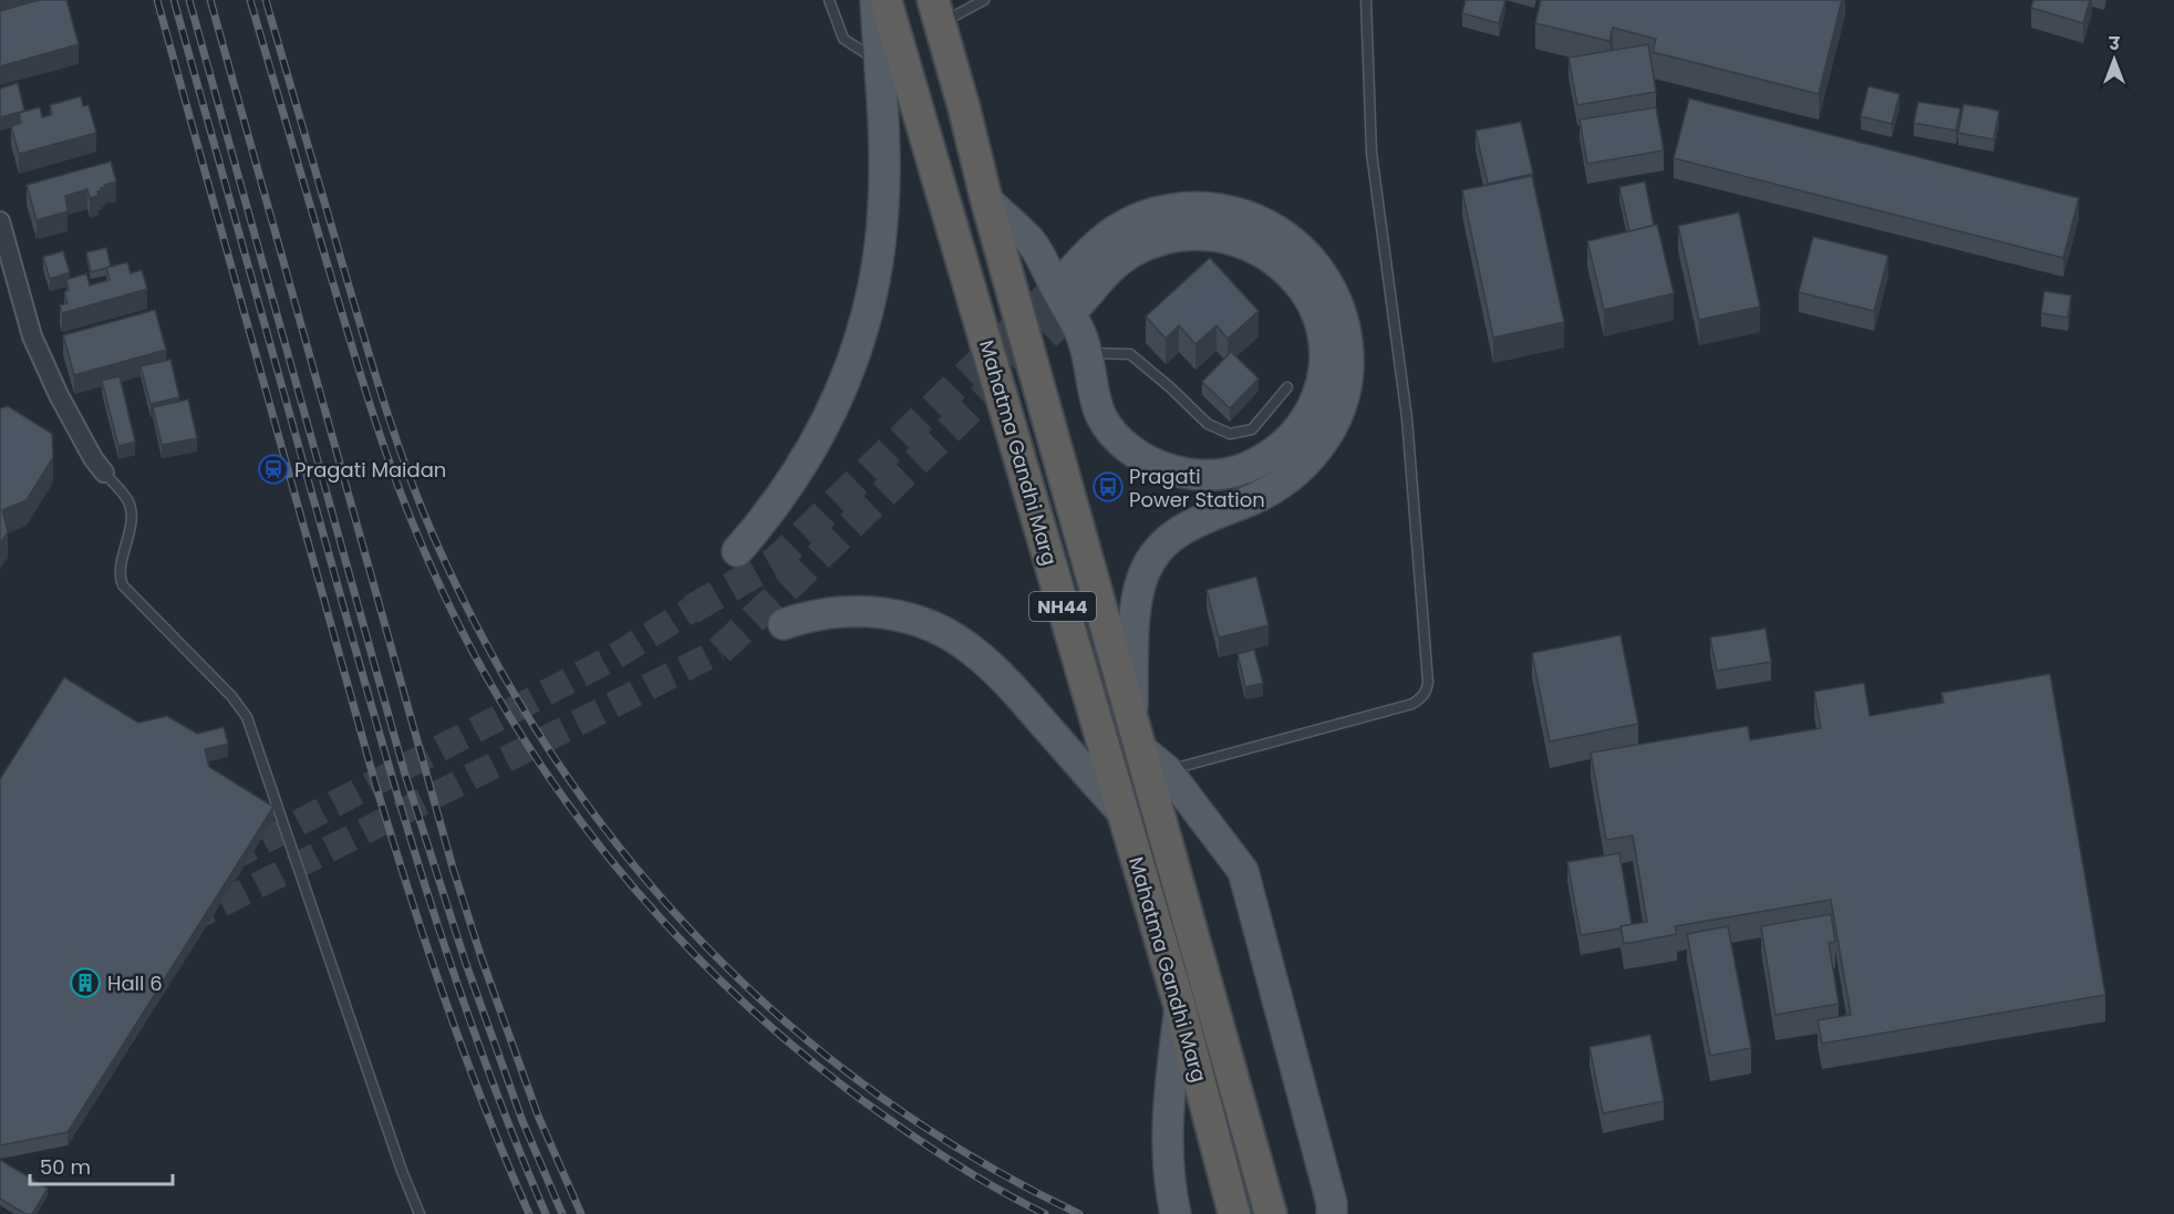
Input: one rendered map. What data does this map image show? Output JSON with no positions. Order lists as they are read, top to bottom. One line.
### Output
{"streets":{"highway":["Mahatma Gandhi Marg","NH44"]},"places":{"station":["Pragati Maidan"],"bus stop":["Pragati Power Station"],"building":["Hall 6"]},"scale_bar":"50 m","north":"top"}
